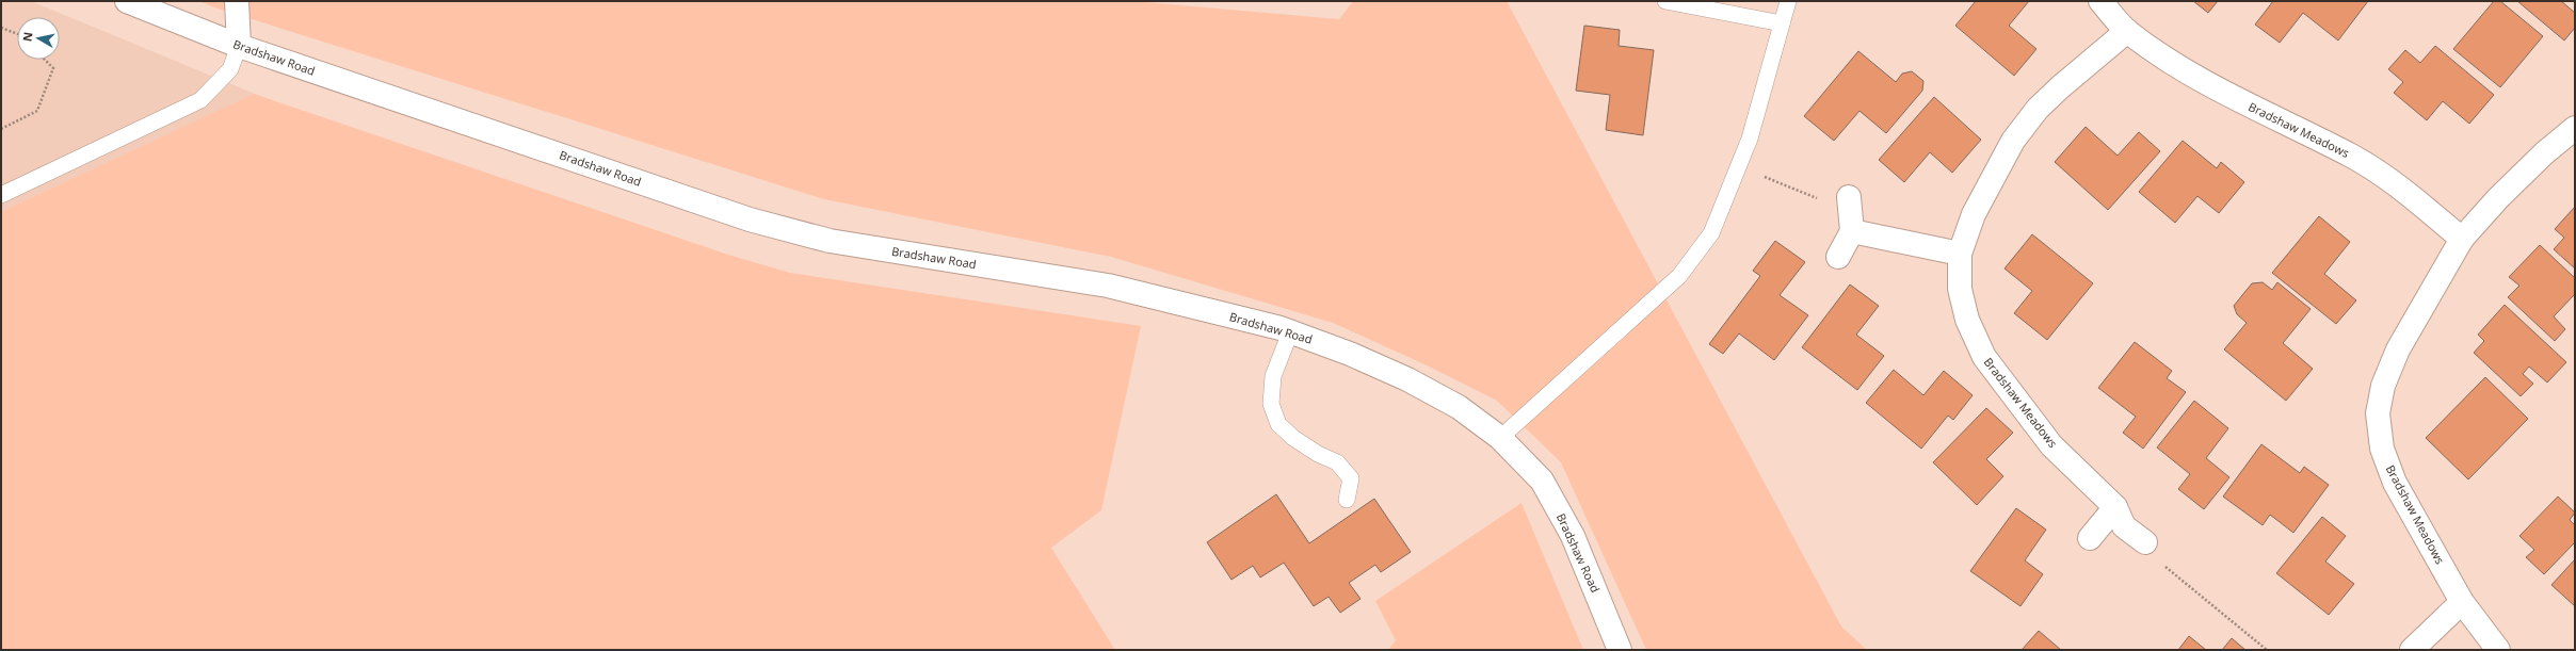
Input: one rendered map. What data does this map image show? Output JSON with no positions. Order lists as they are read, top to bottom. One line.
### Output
{"streets":{"street":["Bradshaw Road","Bradshaw Meadows"]},"north":"left"}
